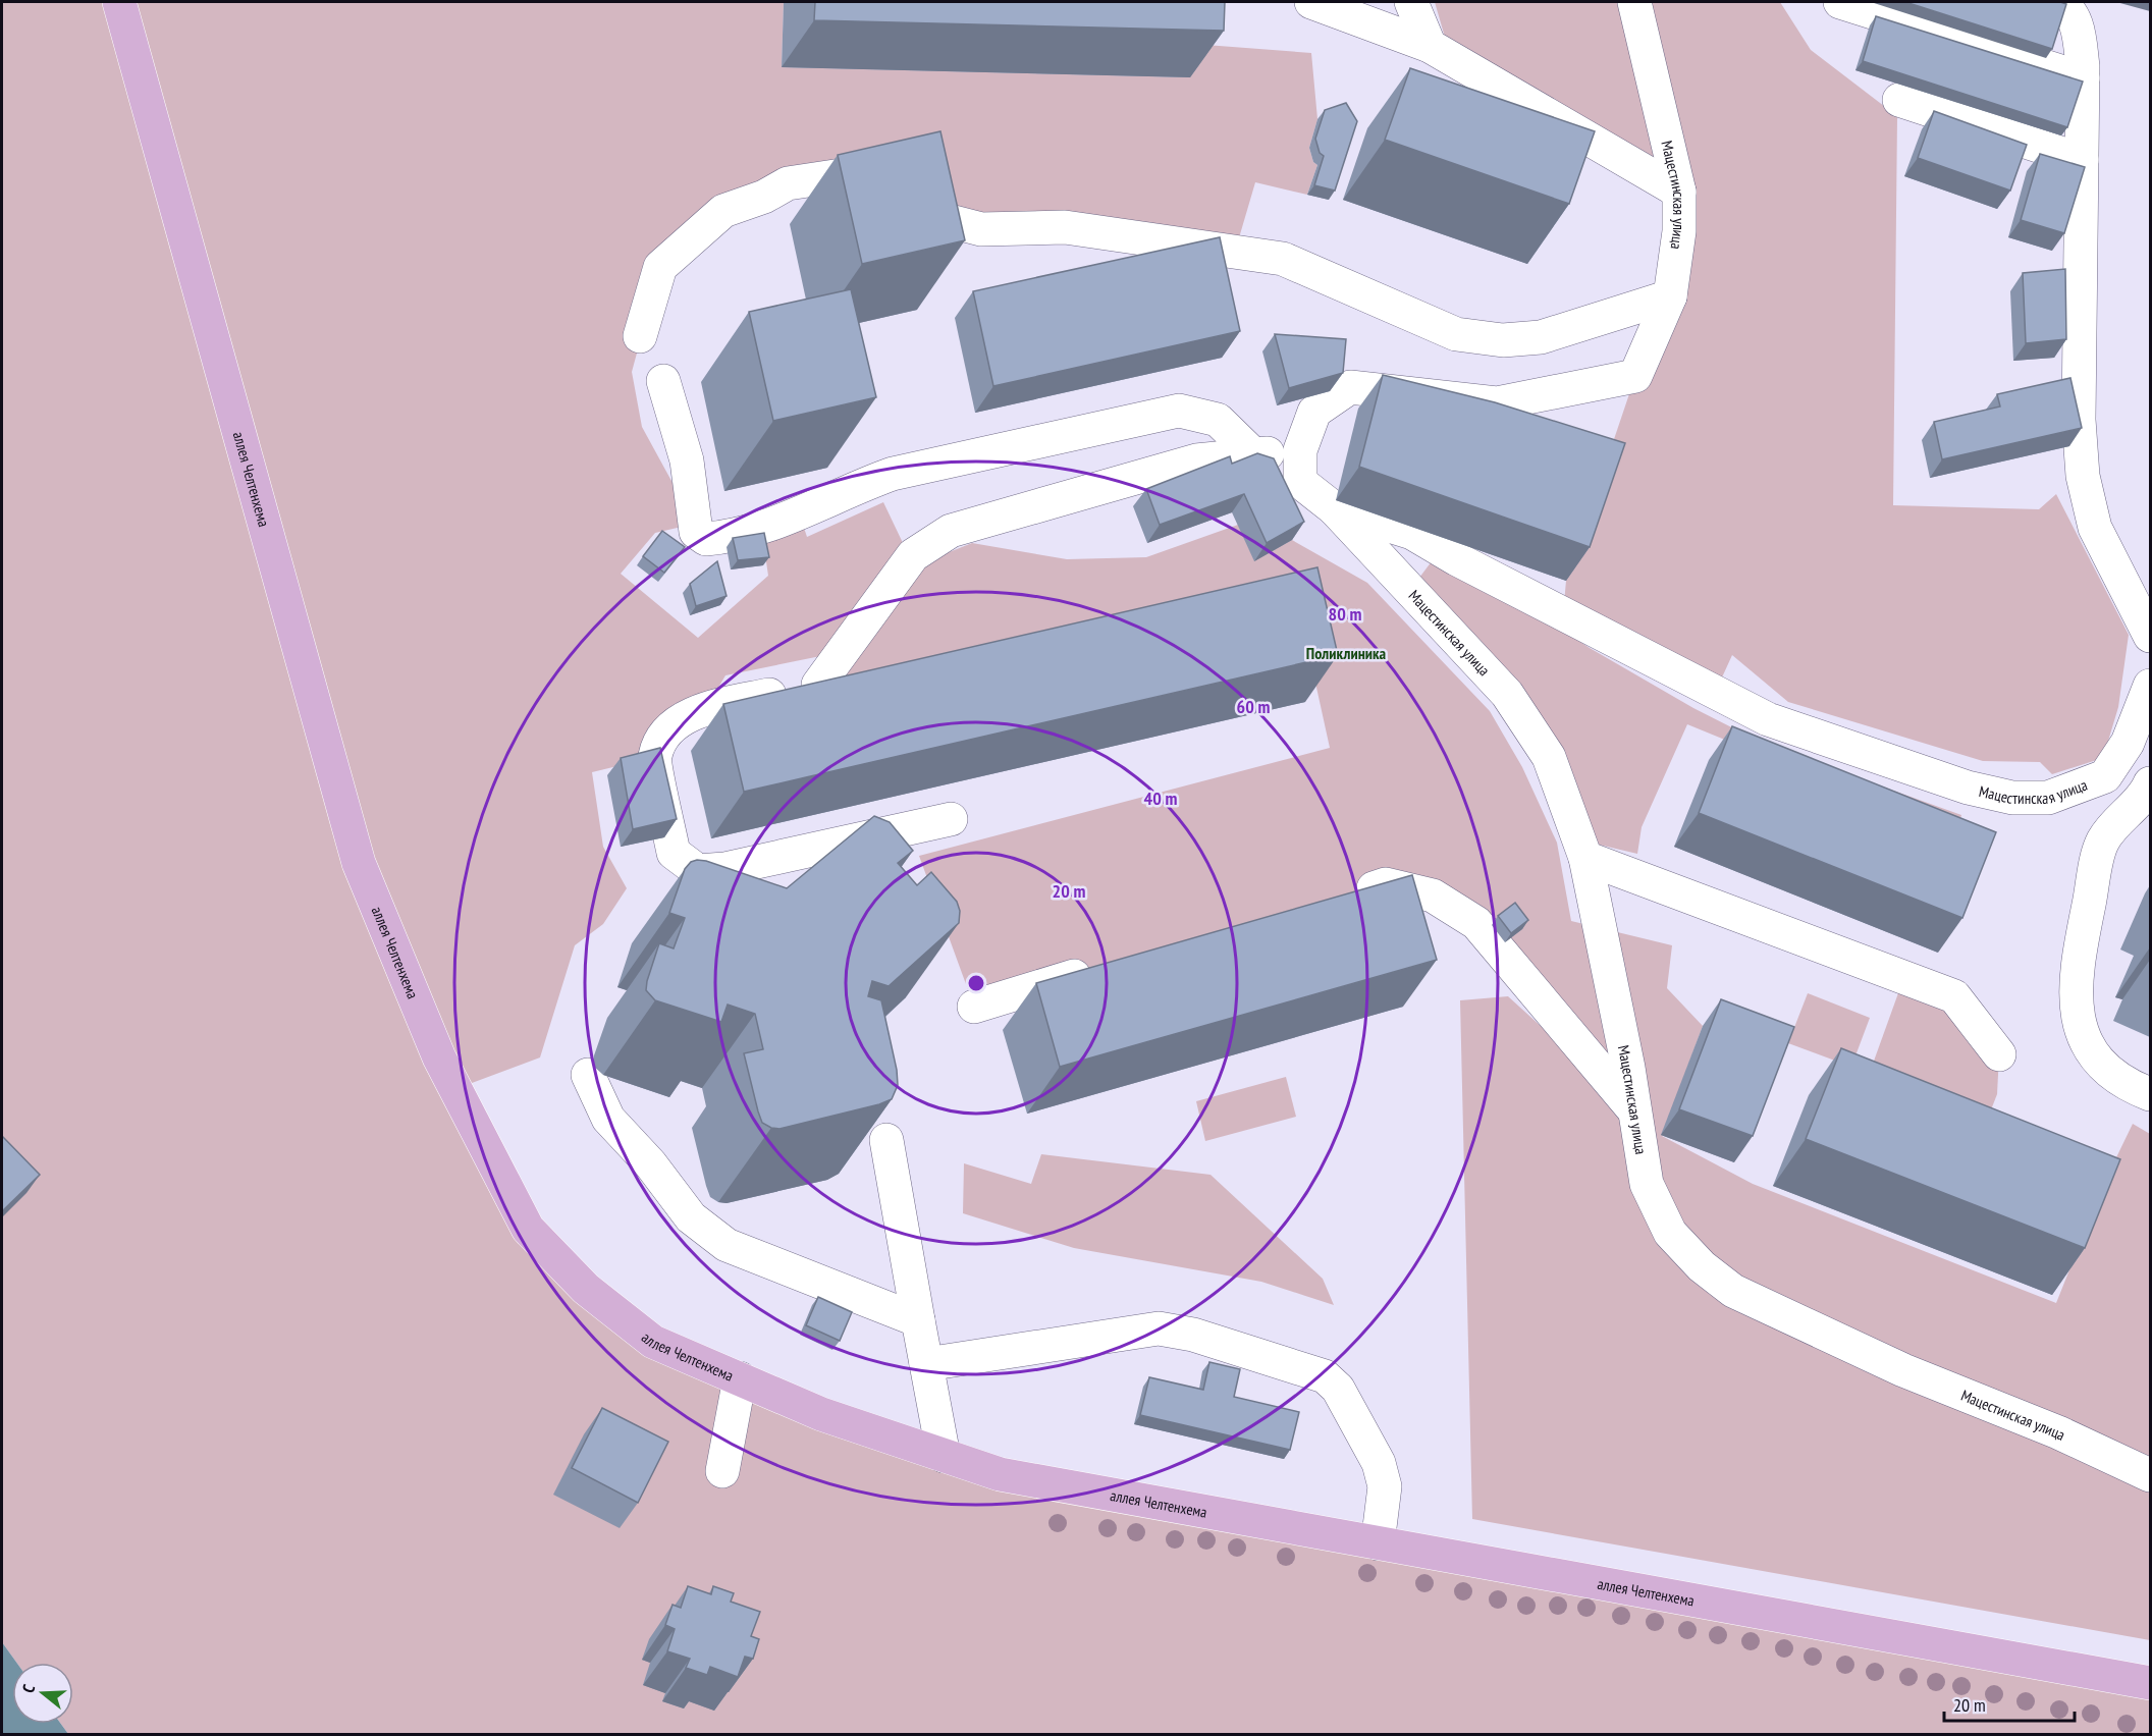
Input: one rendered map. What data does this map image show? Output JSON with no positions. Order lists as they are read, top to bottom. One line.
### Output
{"streets":{"main road":["аллея Челтенхема"],"street":["Мацестинская улица"]},"districts":["Поликлиника"],"scale_bar":"20 m","north":"left","rings":["80 m","60 m","40 m","20 m"]}
